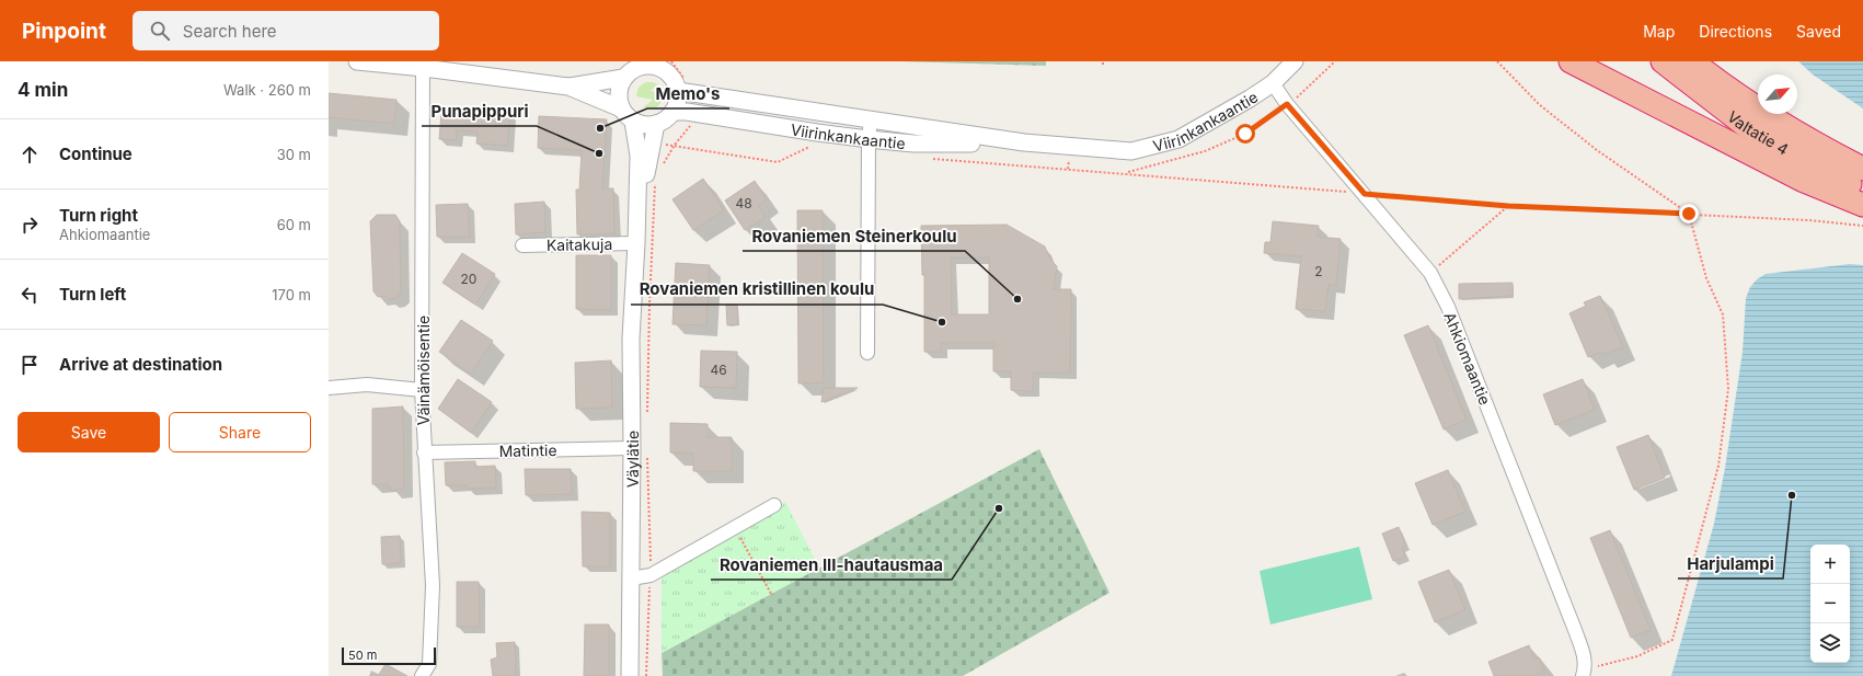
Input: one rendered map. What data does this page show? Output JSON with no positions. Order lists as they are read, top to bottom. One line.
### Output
{"streets":{"highway":["Valtatie 4"],"street":["Viirinkankaantie","Kaitakuja","Ahkiomaantie","Väinämöisentie","Matintie","Väylätie"]},"crossings":[["Viirinkankaantie","Ahkiomaantie"],["Viirinkankaantie","Väylätie"],["Kaitakuja","Väylätie"],["Väinämöisentie","Matintie"],["Matintie","Väylätie"]],"places":["Memo's","Punapippuri","Rovaniemen Steinerkoulu","Rovaniemen kristillinen koulu","Harjulampi","Rovaniemen III-hautausmaa"],"house_numbers":["48","2","20","46"],"scale_bar":"50 m","north":"top right","page":{"header":"Pinpoint","search":"Search here","nav":["Map","Directions","Saved"],"heading":["4 min","Walk · 260 m"],"list":[["Continue","30 m"],["Turn right","Ahkiomaantie","60 m"],["Turn left","170 m"],"Arrive at destination"],"buttons":["Save","Share"],"map_buttons":["+","−"],"scale":"50 m"}}
